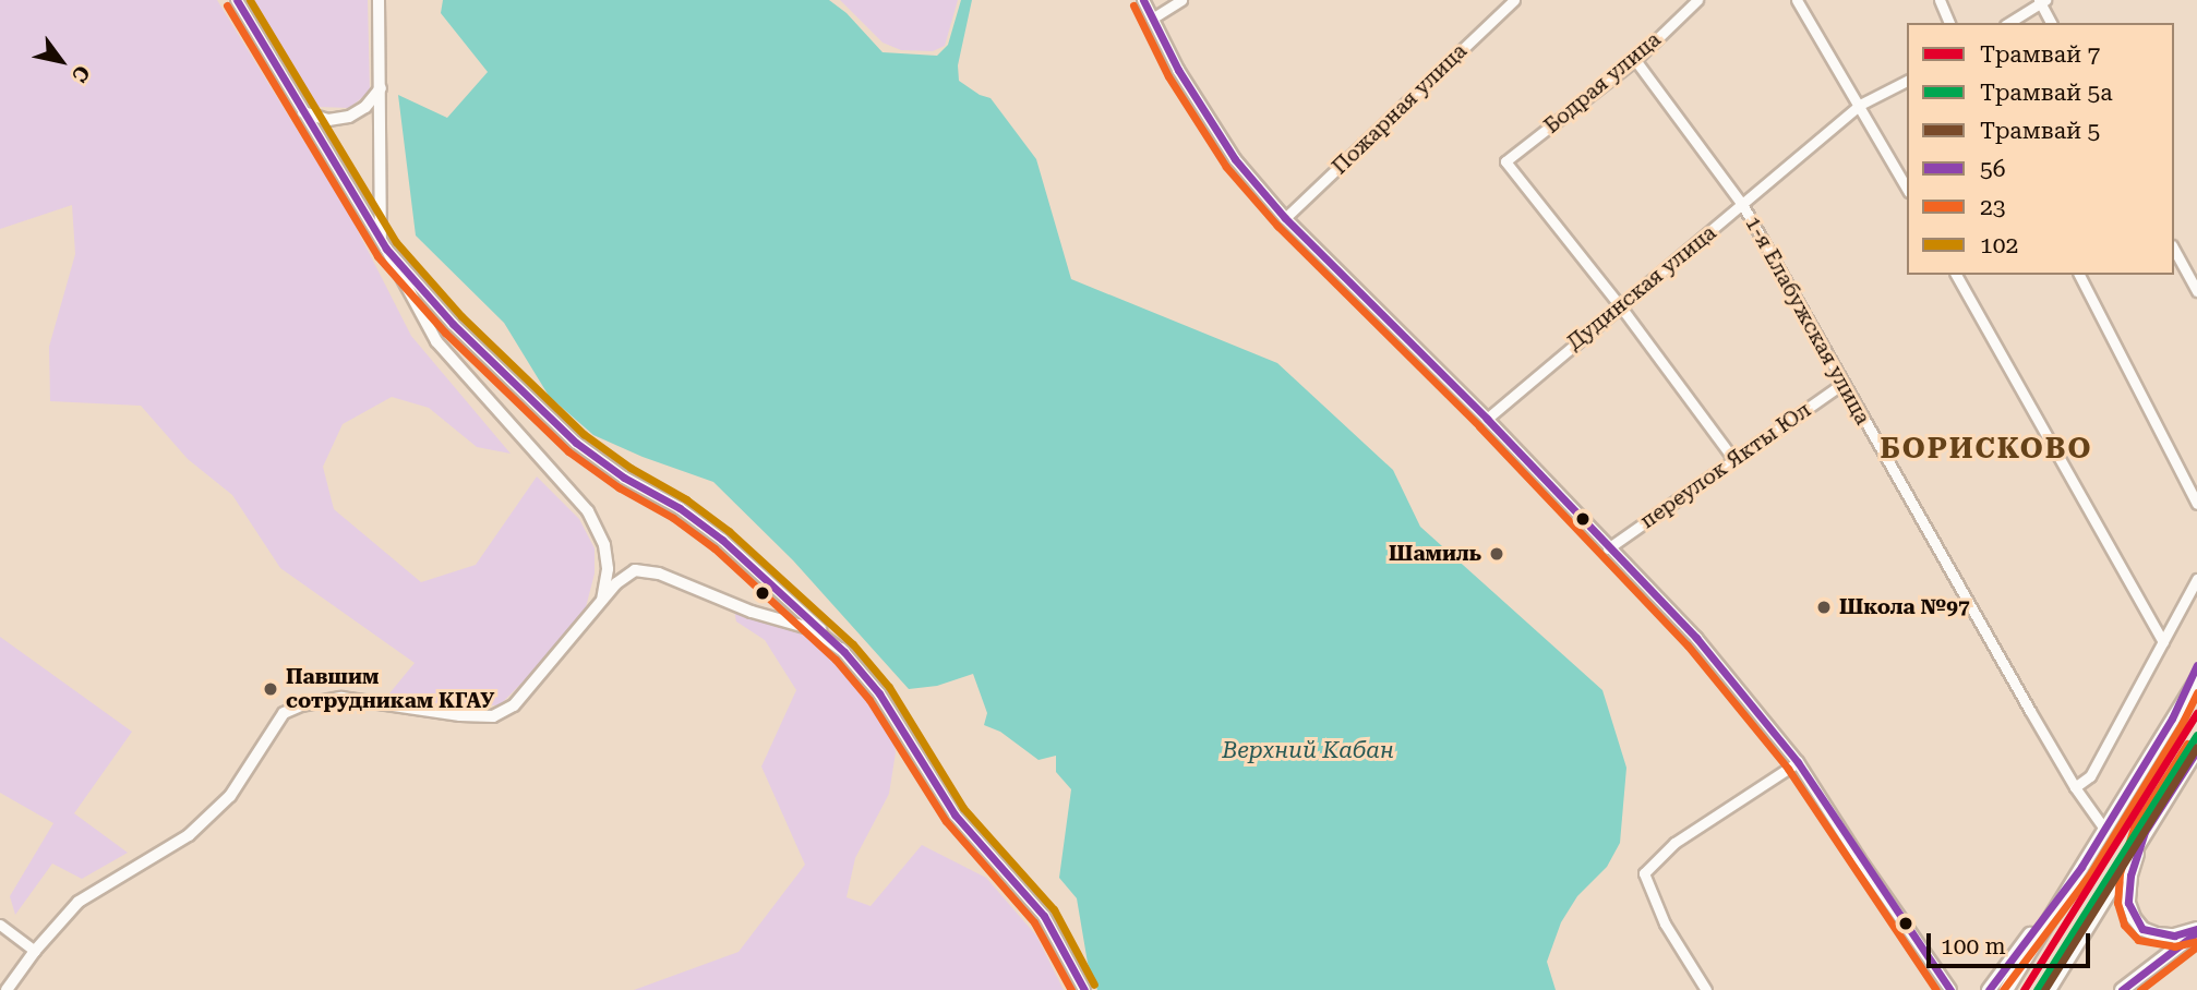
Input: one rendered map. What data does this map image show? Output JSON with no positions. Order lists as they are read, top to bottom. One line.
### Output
{"streets":{"street":["Бодрая улица","Пожарная улица","Дудинская улица","1-я Елабужская улица","переулок Якты Юл"]},"crossings":[["Бодрая улица","Дудинская улица"],["Бодрая улица","1-я Елабужская улица"],["Дудинская улица","1-я Елабужская улица"],["1-я Елабужская улица","переулок Якты Юл"]],"districts":["БОРИСКОВО"],"water":["Верхний Кабан"],"places":["Шамиль","Школа №97","Павшим сотрудникам КГАУ"],"lines":["transit line 56","transit line 102","transit line 23","tram line 7","tram line 5а","tram line 5"],"legend":["Трамвай 7","Трамвай 5а","Трамвай 5","56","23","102"],"scale_bar":"100 m","north":"bottom right"}
